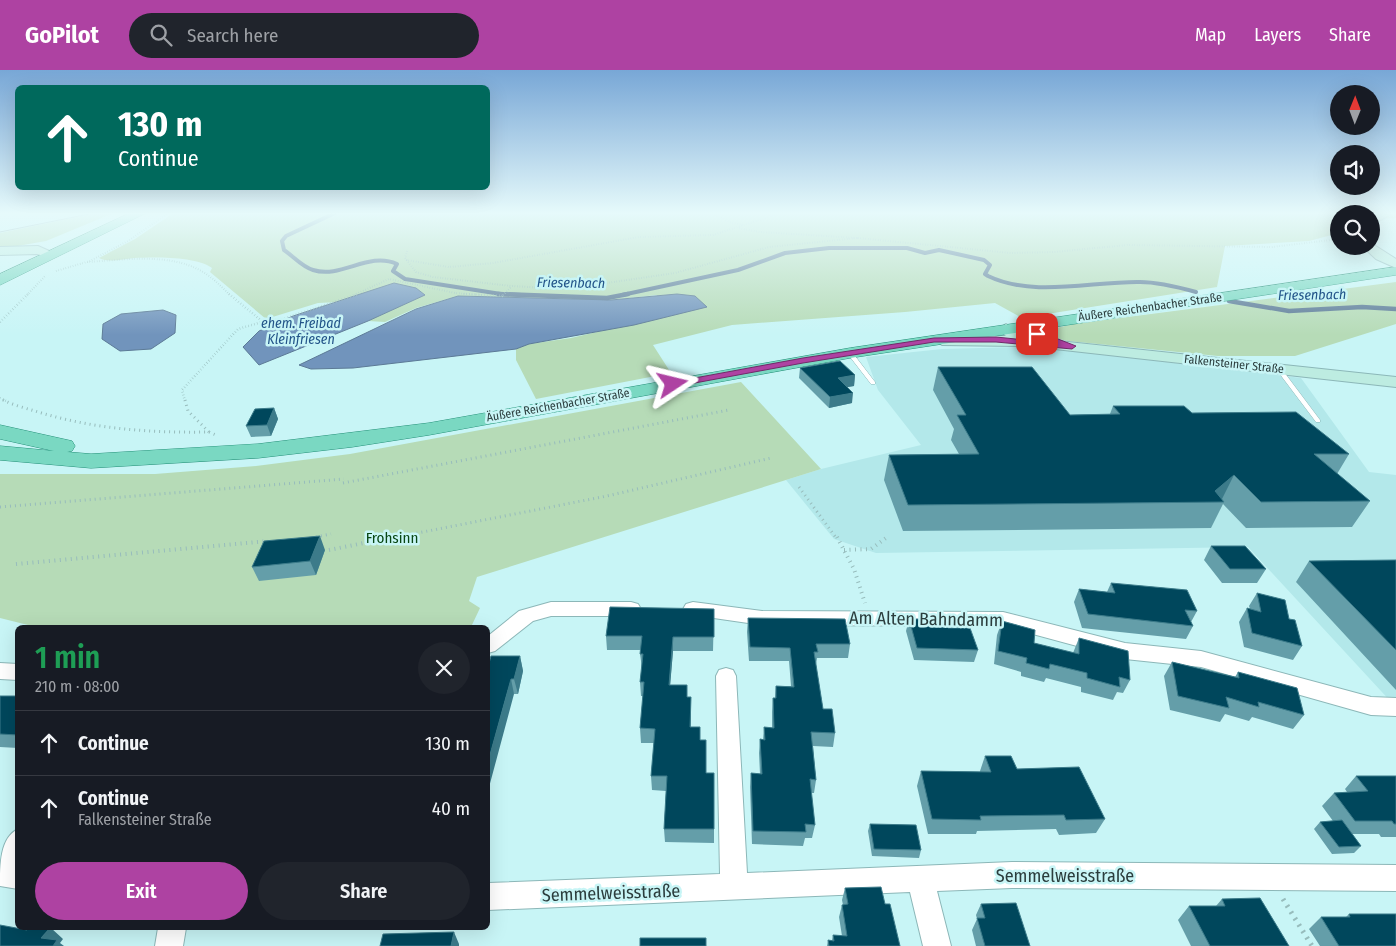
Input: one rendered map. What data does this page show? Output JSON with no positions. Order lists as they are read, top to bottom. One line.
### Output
{"streets":{"main road":["Äußere Reichenbacher Straße","Falkensteiner Straße"],"street":["Am Alten Bahndamm","Semmelweisstraße"]},"crossings":[["Äußere Reichenbacher Straße","Falkensteiner Straße"]],"water":["Friesenbach","ehem. Freibad Kleinfriesen"],"parks":["Frohsinn"],"north":"top","page":{"header":"GoPilot","search":"Search here","nav":["Map","Layers","Share"],"turn":["130 m","Continue"],"heading":["1 min","210 m · 08:00"],"list":[{"name":"Continue","value":"130 m"},{"name":"Continue","note":"Falkensteiner Straße","value":"40 m"}],"buttons":["Exit","Share"]}}
